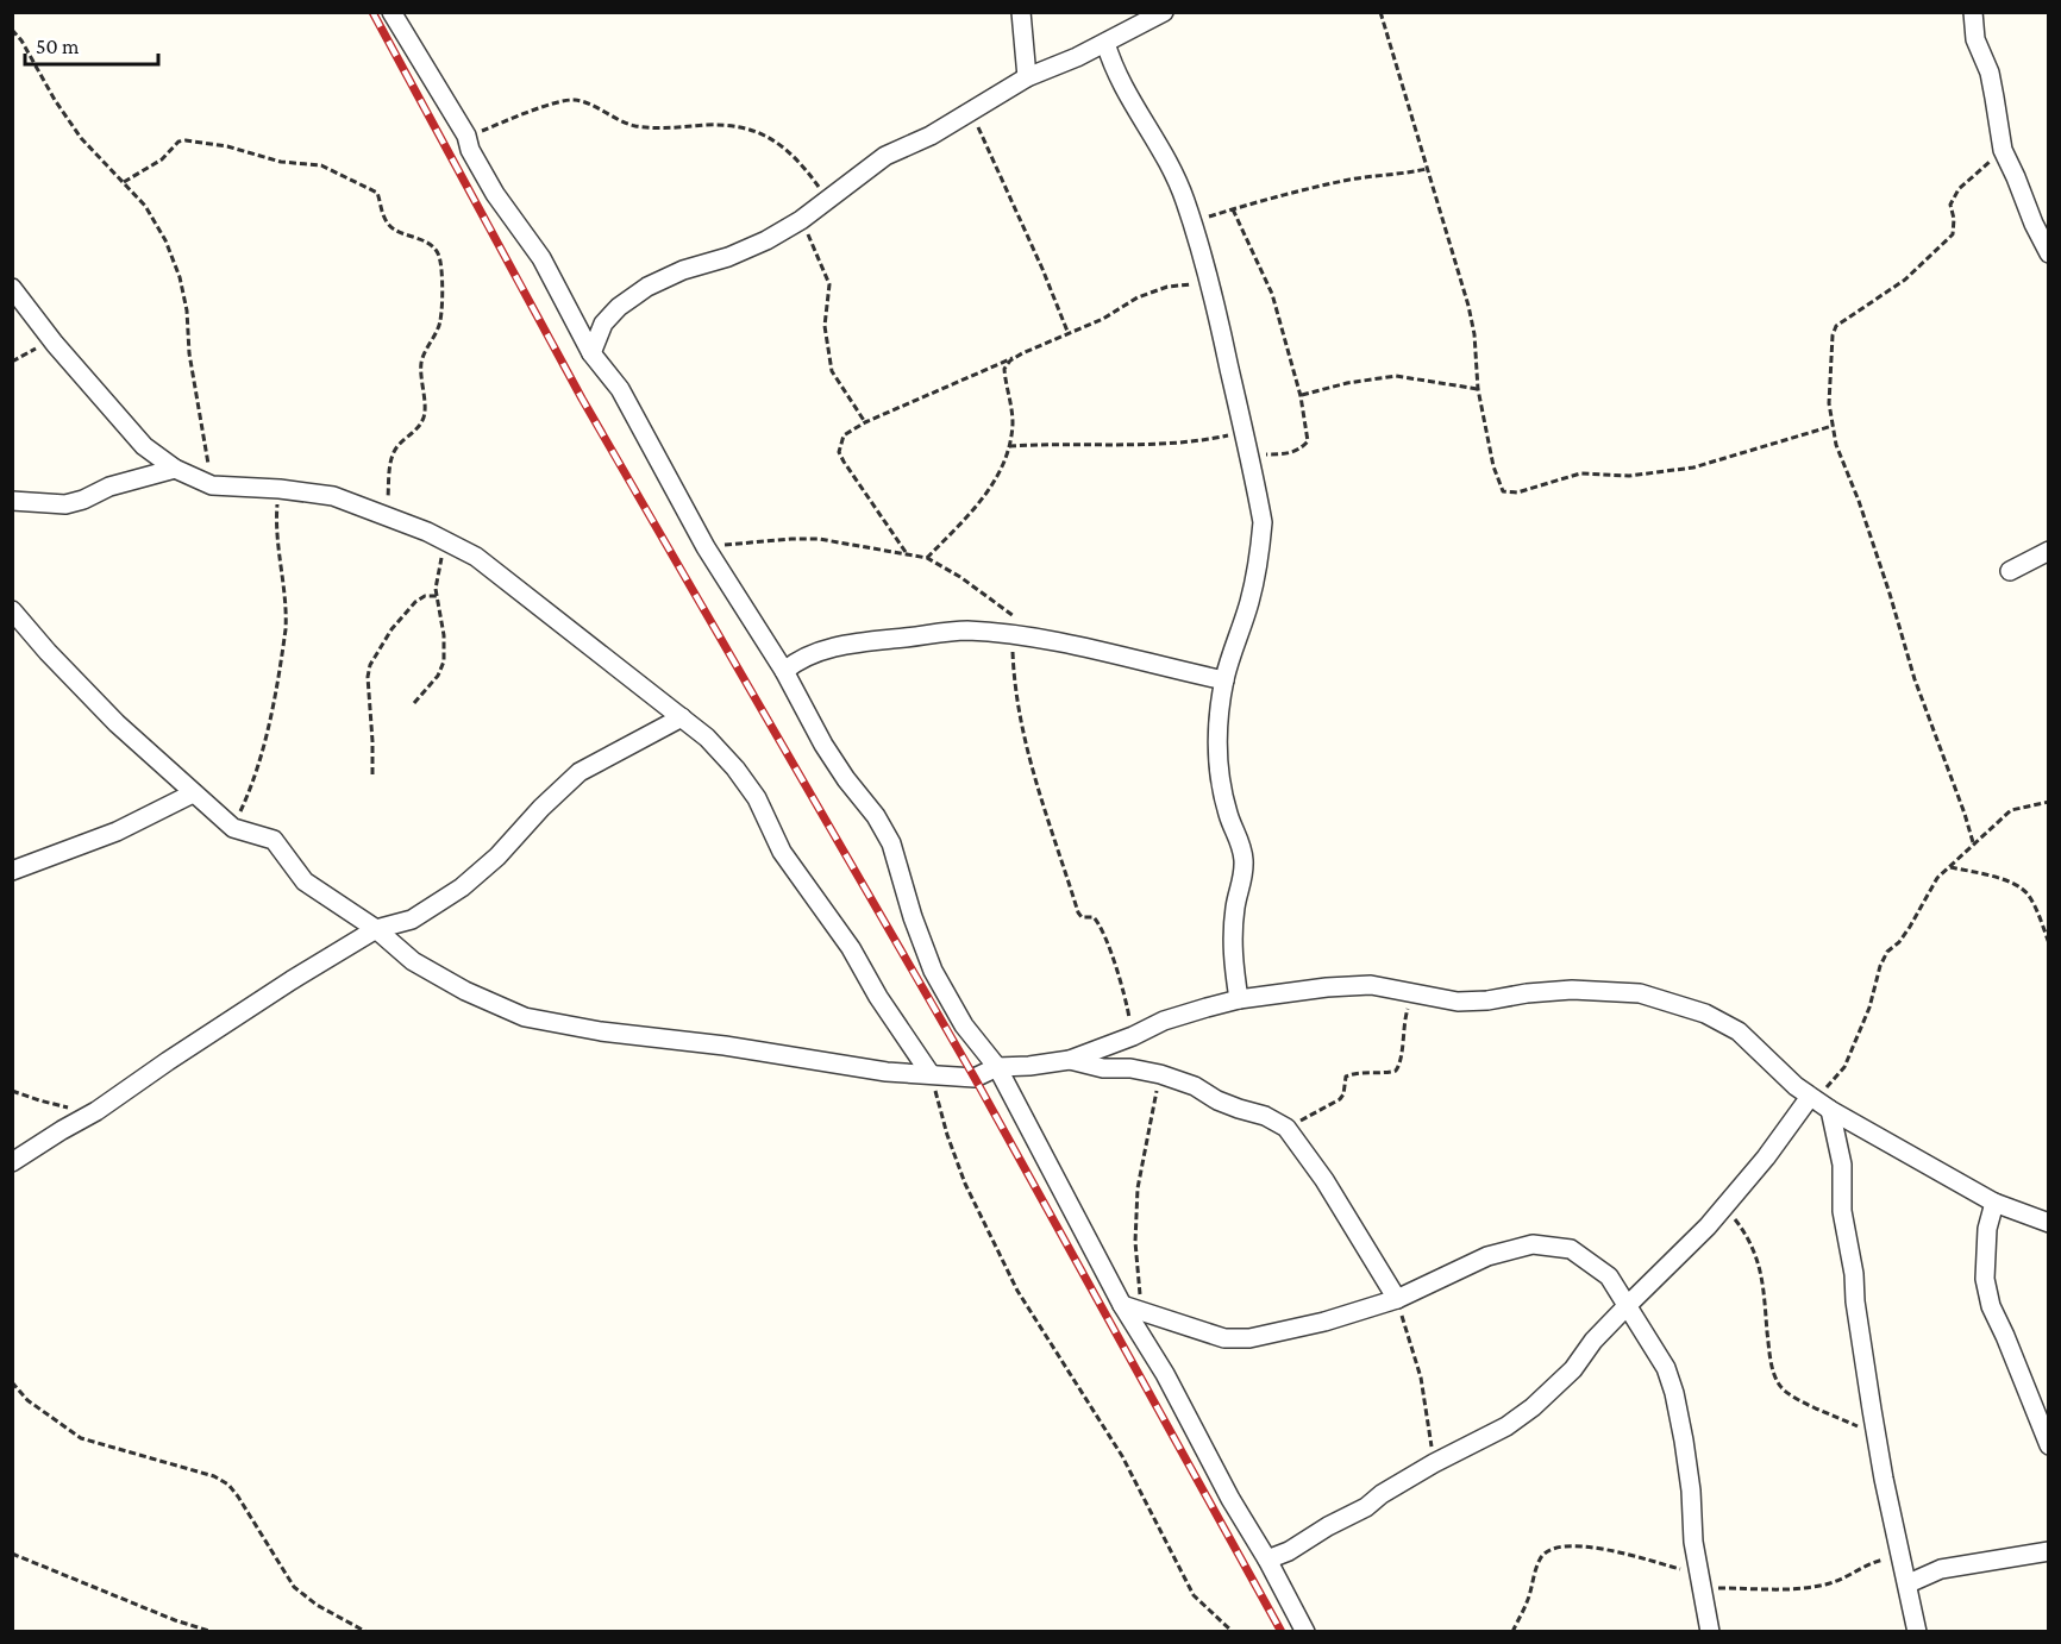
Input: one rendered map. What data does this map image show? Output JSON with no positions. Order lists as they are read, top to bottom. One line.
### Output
{"scale_bar":"50 m"}
